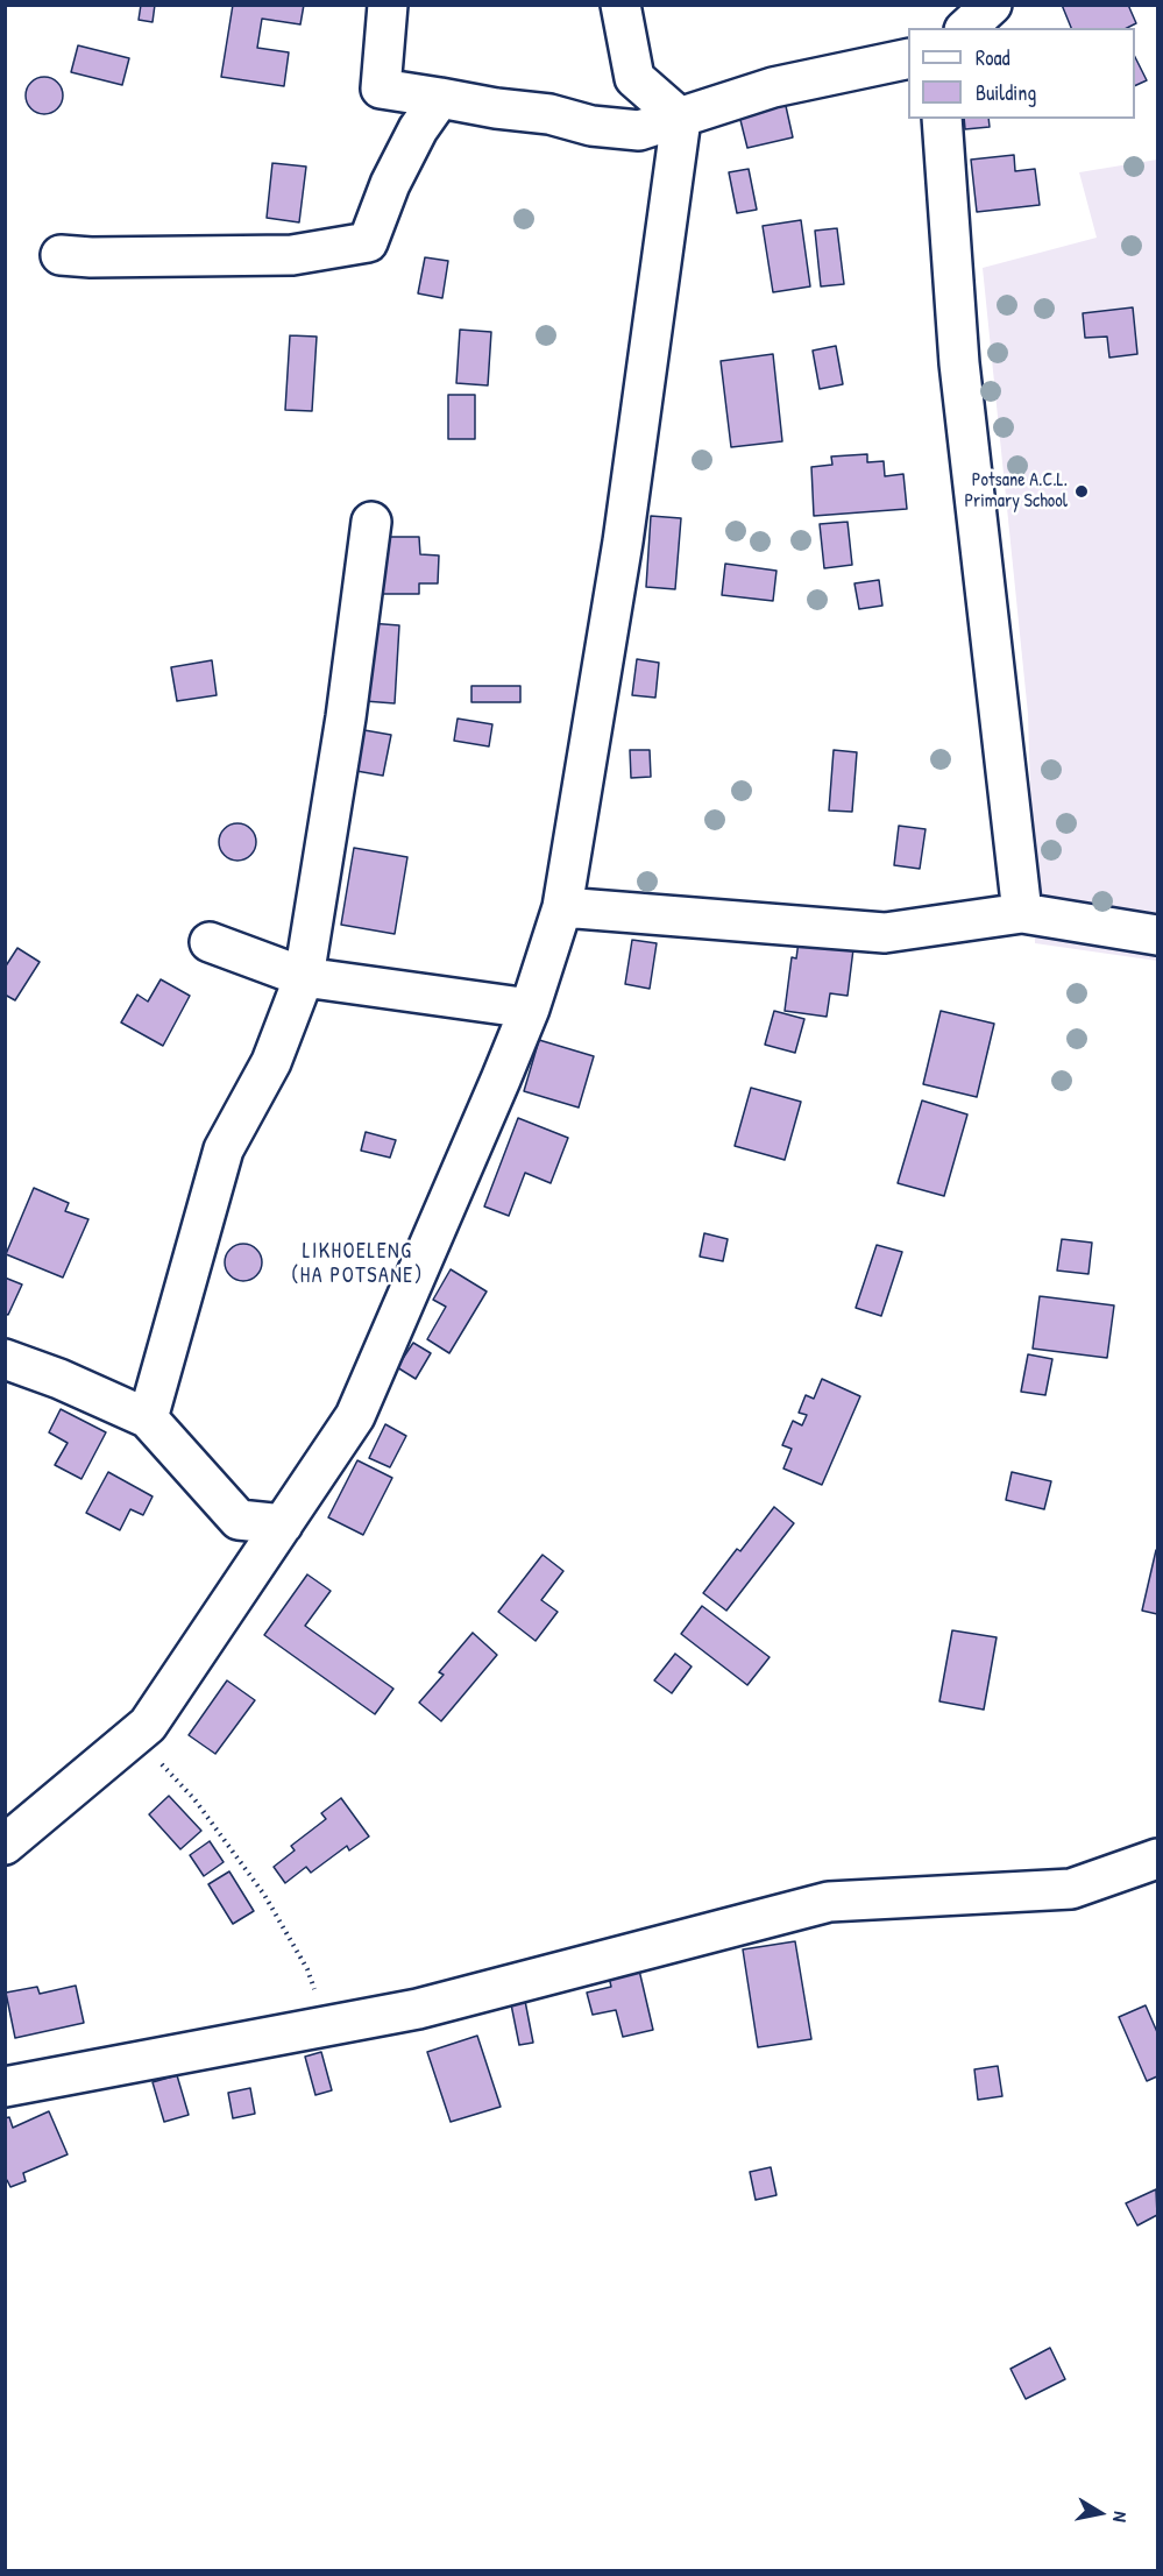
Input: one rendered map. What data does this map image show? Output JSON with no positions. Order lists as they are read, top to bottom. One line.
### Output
{"districts":["LIKHOELENG (HA POTSANE)"],"places":["Potsane A.C.L. Primary School"],"legend":["Road","Building"],"north":"right"}
